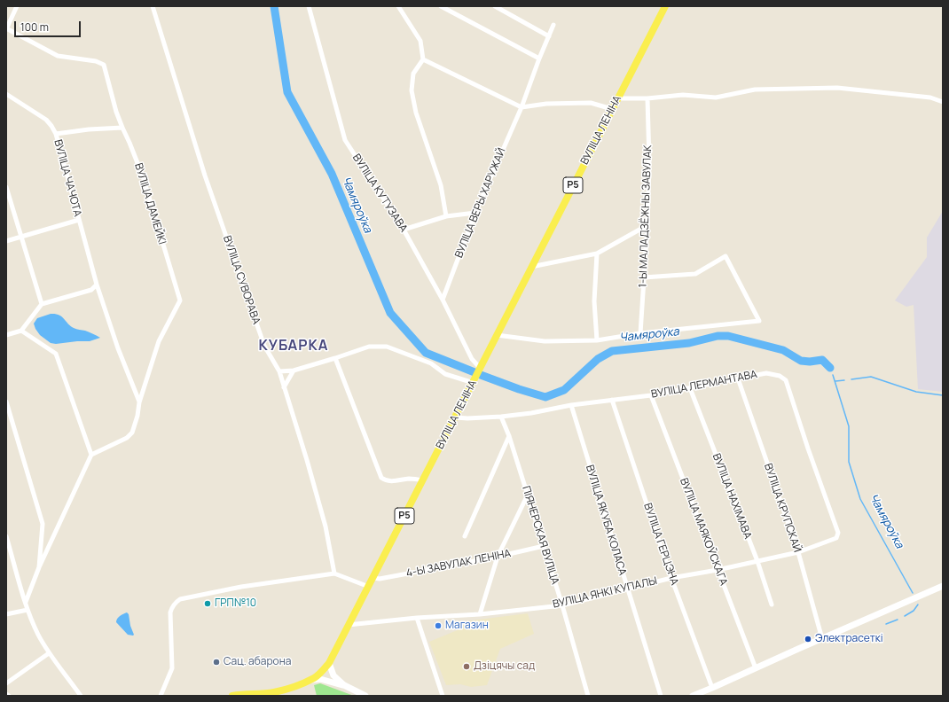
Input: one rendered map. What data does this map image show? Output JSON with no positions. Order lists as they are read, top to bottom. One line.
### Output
{"streets":{"main road":["ВУЛІЦА ЛЕНІНА","Р5"],"street":["ВУЛІЦА ЧАЧОТА","ВУЛІЦА КУТУЗАВА","ВУЛІЦА ВЕРЫ ХАРУЖАЙ","ВУЛІЦА ДАМЕЙКІ","1-Ы МАЛАДЗЁЖНЫ ЗАВУЛАК","ВУЛІЦА СУВОРАВА","ВУЛІЦА ЛЕРМАНТАВА","ВУЛІЦА НАХІМАВА","ВУЛІЦА КРУПСКАЙ","ВУЛІЦА ЯКУБА КОЛАСА","ВУЛІЦА МАЯКОЎСКАГА","ПІЯНЕРСКАЯ ВУЛІЦА","ВУЛІЦА ГЕРЦЭНА","4-Ы ЗАВУЛАК ЛЕНІНА","ВУЛІЦА ЯНКІ КУПАЛЫ"]},"crossings":[["ВУЛІЦА ЛЕНІНА","ВУЛІЦА КУТУЗАВА"],["ВУЛІЦА ЛЕНІНА","ВУЛІЦА ЛЕРМАНТАВА"],["ВУЛІЦА ЛЕНІНА","4-Ы ЗАВУЛАК ЛЕНІНА"],["ВУЛІЦА ЛЕНІНА","ВУЛІЦА ЯНКІ КУПАЛЫ"],["ВУЛІЦА ЧАЧОТА","ВУЛІЦА ДАМЕЙКІ"],["ВУЛІЦА КУТУЗАВА","ВУЛІЦА ВЕРЫ ХАРУЖАЙ"],["ВУЛІЦА ЛЕРМАНТАВА","ВУЛІЦА НАХІМАВА"],["ВУЛІЦА ЛЕРМАНТАВА","ВУЛІЦА КРУПСКАЙ"],["ВУЛІЦА ЛЕРМАНТАВА","ВУЛІЦА ЯКУБА КОЛАСА"],["ВУЛІЦА ЛЕРМАНТАВА","ВУЛІЦА МАЯКОЎСКАГА"],["ВУЛІЦА ЛЕРМАНТАВА","ПІЯНЕРСКАЯ ВУЛІЦА"],["ВУЛІЦА ЛЕРМАНТАВА","ВУЛІЦА ГЕРЦЭНА"],["ВУЛІЦА ЛЕРМАНТАВА","ВУЛІЦА ЯНКІ КУПАЛЫ"],["ВУЛІЦА НАХІМАВА","ВУЛІЦА ЯНКІ КУПАЛЫ"],["ВУЛІЦА КРУПСКАЙ","ВУЛІЦА ЯНКІ КУПАЛЫ"],["ВУЛІЦА ЯКУБА КОЛАСА","ВУЛІЦА ЯНКІ КУПАЛЫ"],["ВУЛІЦА МАЯКОЎСКАГА","ВУЛІЦА ЯНКІ КУПАЛЫ"],["ПІЯНЕРСКАЯ ВУЛІЦА","4-Ы ЗАВУЛАК ЛЕНІНА"],["ПІЯНЕРСКАЯ ВУЛІЦА","ВУЛІЦА ЯНКІ КУПАЛЫ"],["ВУЛІЦА ГЕРЦЭНА","ВУЛІЦА ЯНКІ КУПАЛЫ"]],"districts":["КУБАРКА"],"water":["Чамяроўка"],"places":["ГРП№10","Магазин","Электрасеткі","Сац. абарона","Дзіцячы сад"],"scale_bar":"100 m"}
